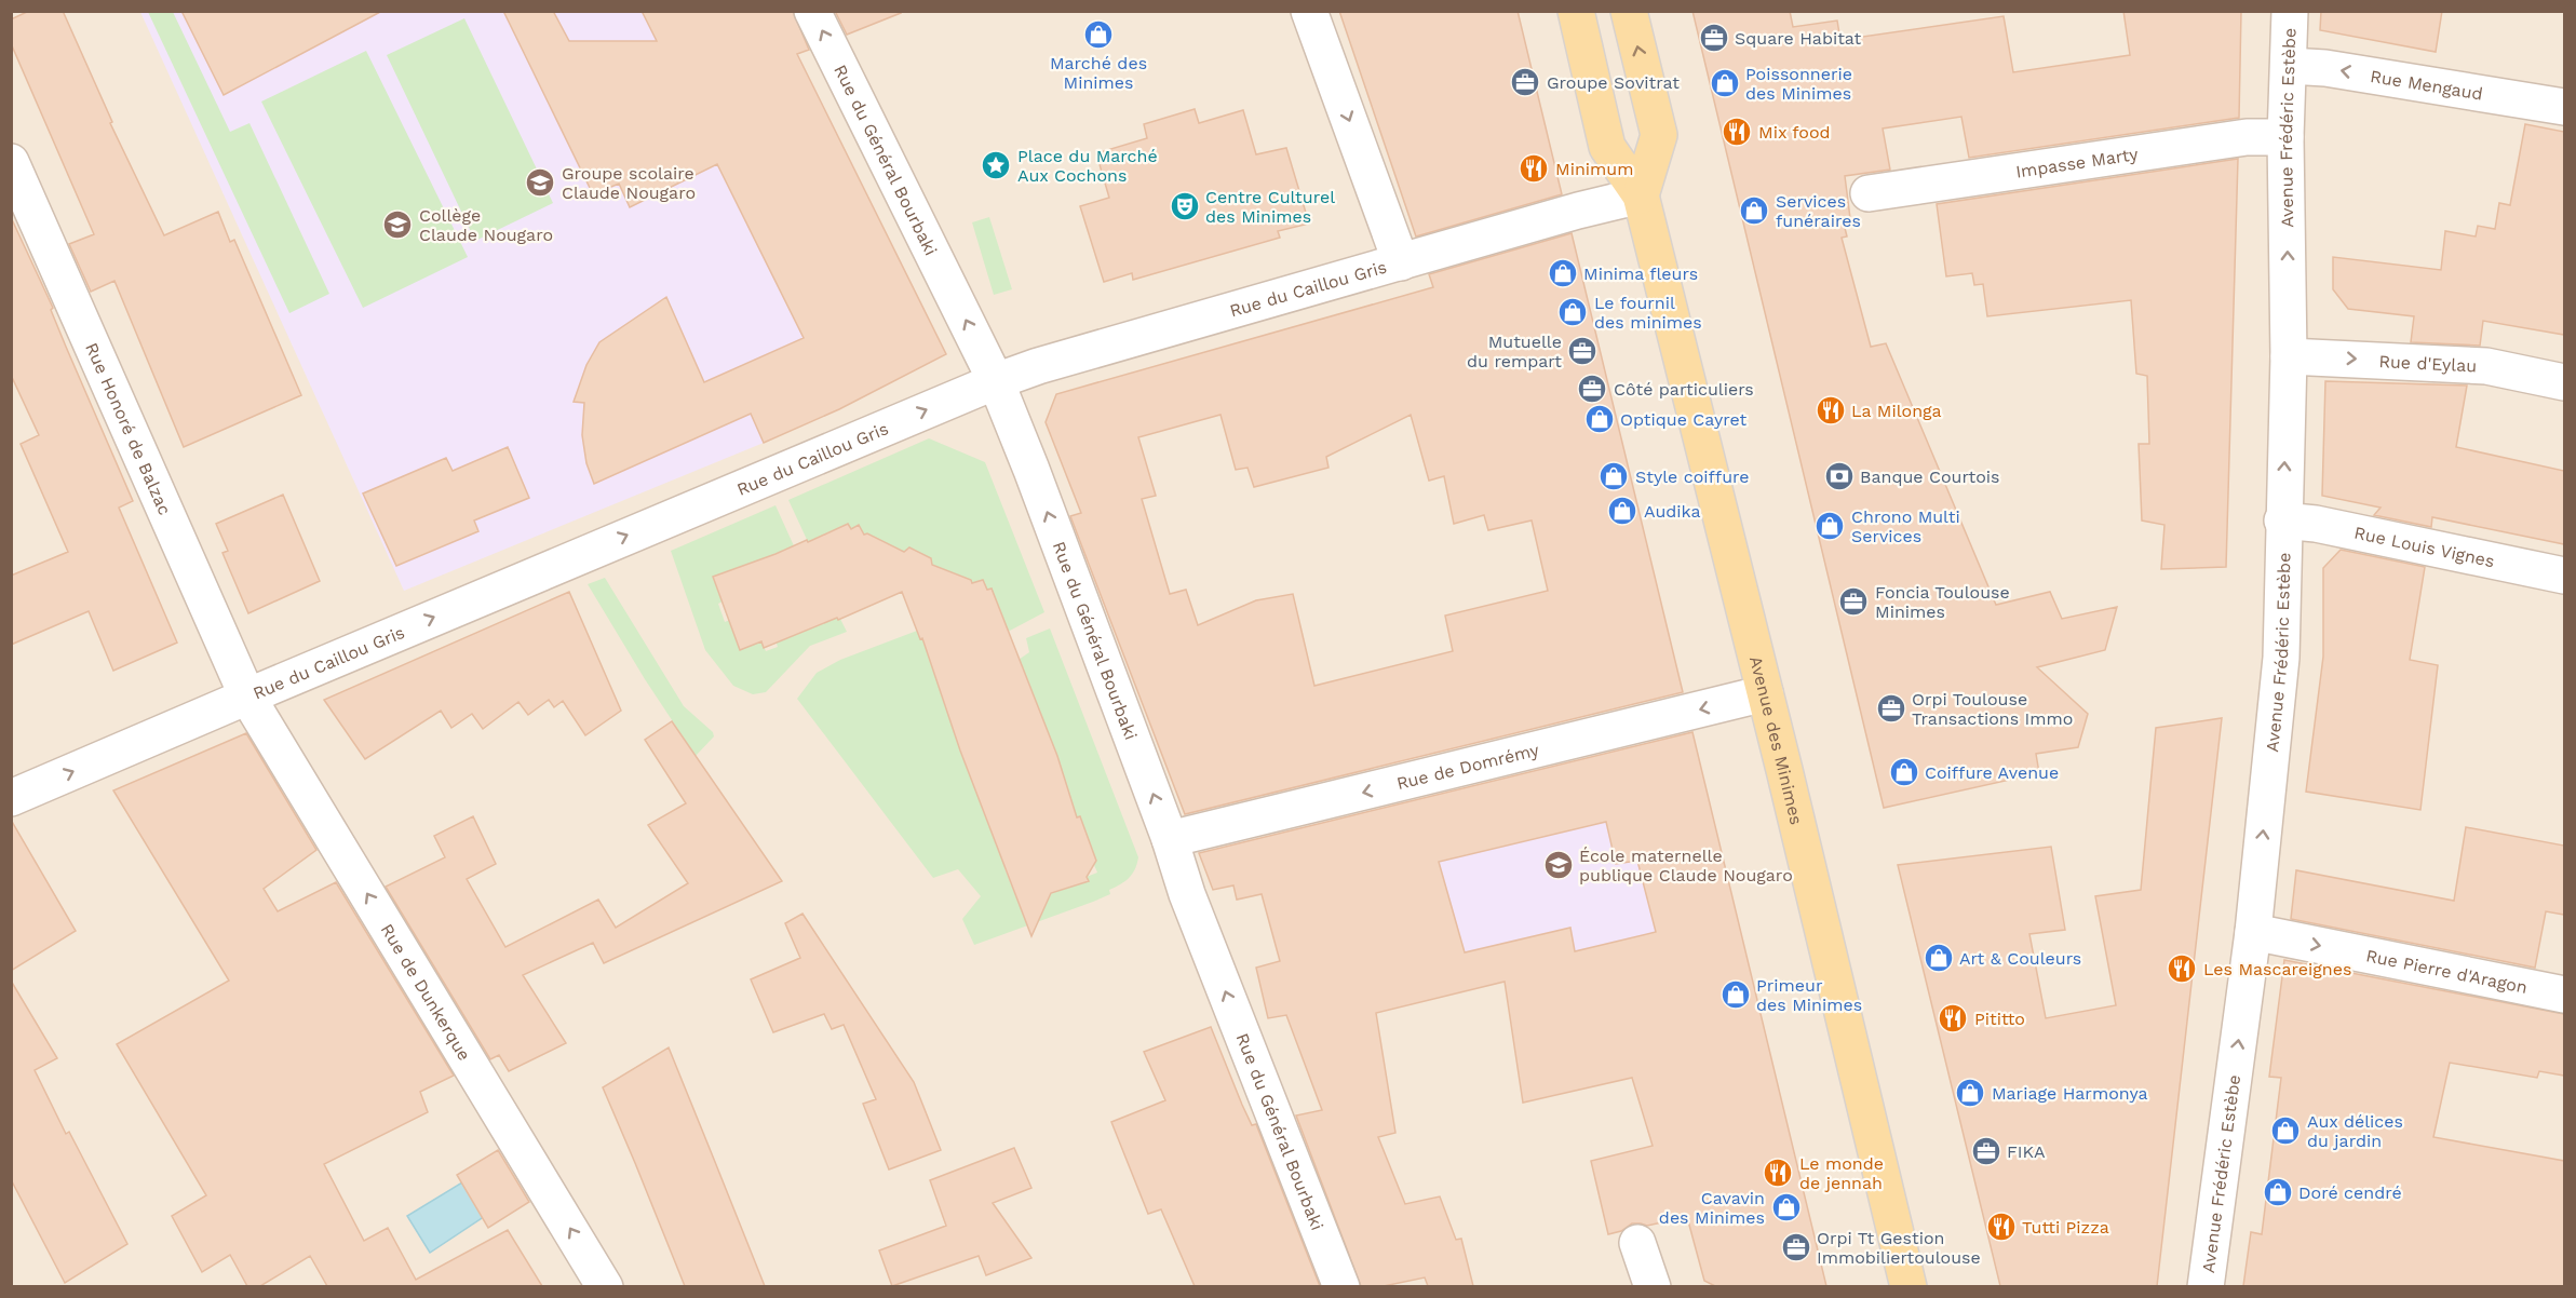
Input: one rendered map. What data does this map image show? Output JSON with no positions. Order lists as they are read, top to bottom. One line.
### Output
{"streets":{"main road":["Avenue des Minimes"],"street":["Rue Mengaud","Avenue Frédéric Estèbe","Rue du Général Bourbaki","Impasse Marty","Rue du Caillou Gris","Rue d'Eylau","Rue Honoré de Balzac","Rue Louis Vignes","Rue de Domrémy","Rue Pierre d'Aragon","Rue de Dunkerque"]},"crossings":[["Rue Mengaud","Avenue Frédéric Estèbe"],["Avenue Frédéric Estèbe","Impasse Marty"],["Avenue Frédéric Estèbe","Rue d'Eylau"],["Avenue Frédéric Estèbe","Rue Louis Vignes"],["Avenue Frédéric Estèbe","Rue Pierre d'Aragon"],["Rue du Général Bourbaki","Rue du Caillou Gris"],["Rue du Général Bourbaki","Rue de Domrémy"],["Rue du Caillou Gris","Rue Honoré de Balzac"],["Rue du Caillou Gris","Avenue des Minimes"],["Rue du Caillou Gris","Rue de Dunkerque"],["Rue Honoré de Balzac","Rue de Dunkerque"],["Avenue des Minimes","Rue de Domrémy"]],"one_way":["Rue Mengaud","Avenue Frédéric Estèbe","Rue du Général Bourbaki","Rue du Caillou Gris","Rue d'Eylau","Rue de Domrémy","Rue Pierre d'Aragon","Rue de Dunkerque"],"places":{"shop":["Marché des Minimes","Poissonnerie des Minimes","Services funéraires","Minima fleurs","Le fournil des minimes","Optique Cayret","Style coiffure","Audika","Chrono Multi Services","Coiffure Avenue","Art & Couleurs","Primeur des Minimes","Mariage Harmonya","Aux délices du jardin","Doré cendré","Cavavin des Minimes"],"office":["Square Habitat","Groupe Sovitrat","Mutuelle du rempart","Côté particuliers","Foncia Toulouse Minimes","Orpi Toulouse Transactions Immo","FIKA","Orpi Tt Gestion Immobiliertoulouse"],"restaurant":["Mix food","Minimum","La Milonga","Les Mascareignes","Pititto","Le monde de jennah","Tutti Pizza"],"place":["Place du Marché Aux Cochons"],"school or university":["Groupe scolaire Claude Nougaro","Collège Claude Nougaro","École maternelle publique Claude Nougaro"],"theatre":["Centre Culturel des Minimes"],"bank":["Banque Courtois"]}}
